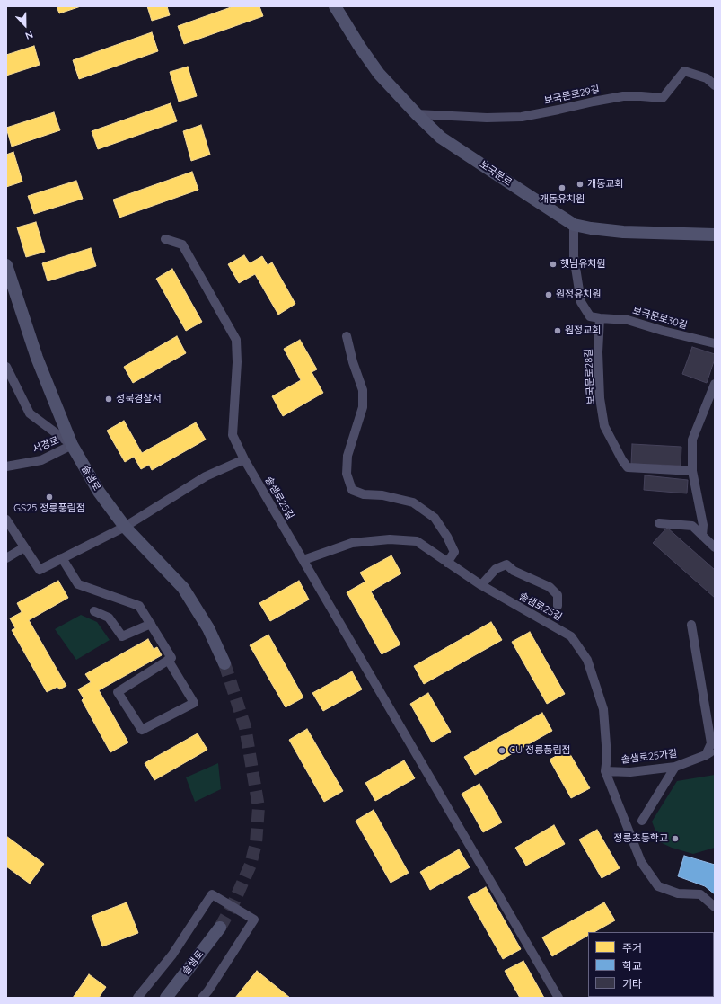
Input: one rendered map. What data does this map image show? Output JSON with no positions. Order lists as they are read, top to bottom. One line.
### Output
{"streets":{"main road":["보국문로","솔샘로"],"street":["보국문로29길","보국문로30길","보국문로28길","서경로","솔샘로25길","솔샘로25가길"]},"crossings":[["보국문로29길","보국문로"],["보국문로30길","보국문로28길"],["서경로","솔샘로"],["솔샘로25길","솔샘로25가길"]],"places":["개동교회","개동유치원","햇님유치원","원정유치원","원정교회","성북경찰서","GS25 정릉풍림점","CU 정릉풍림점","정릉초등학교"],"legend":["주거","학교","기타"],"north":"bottom"}
